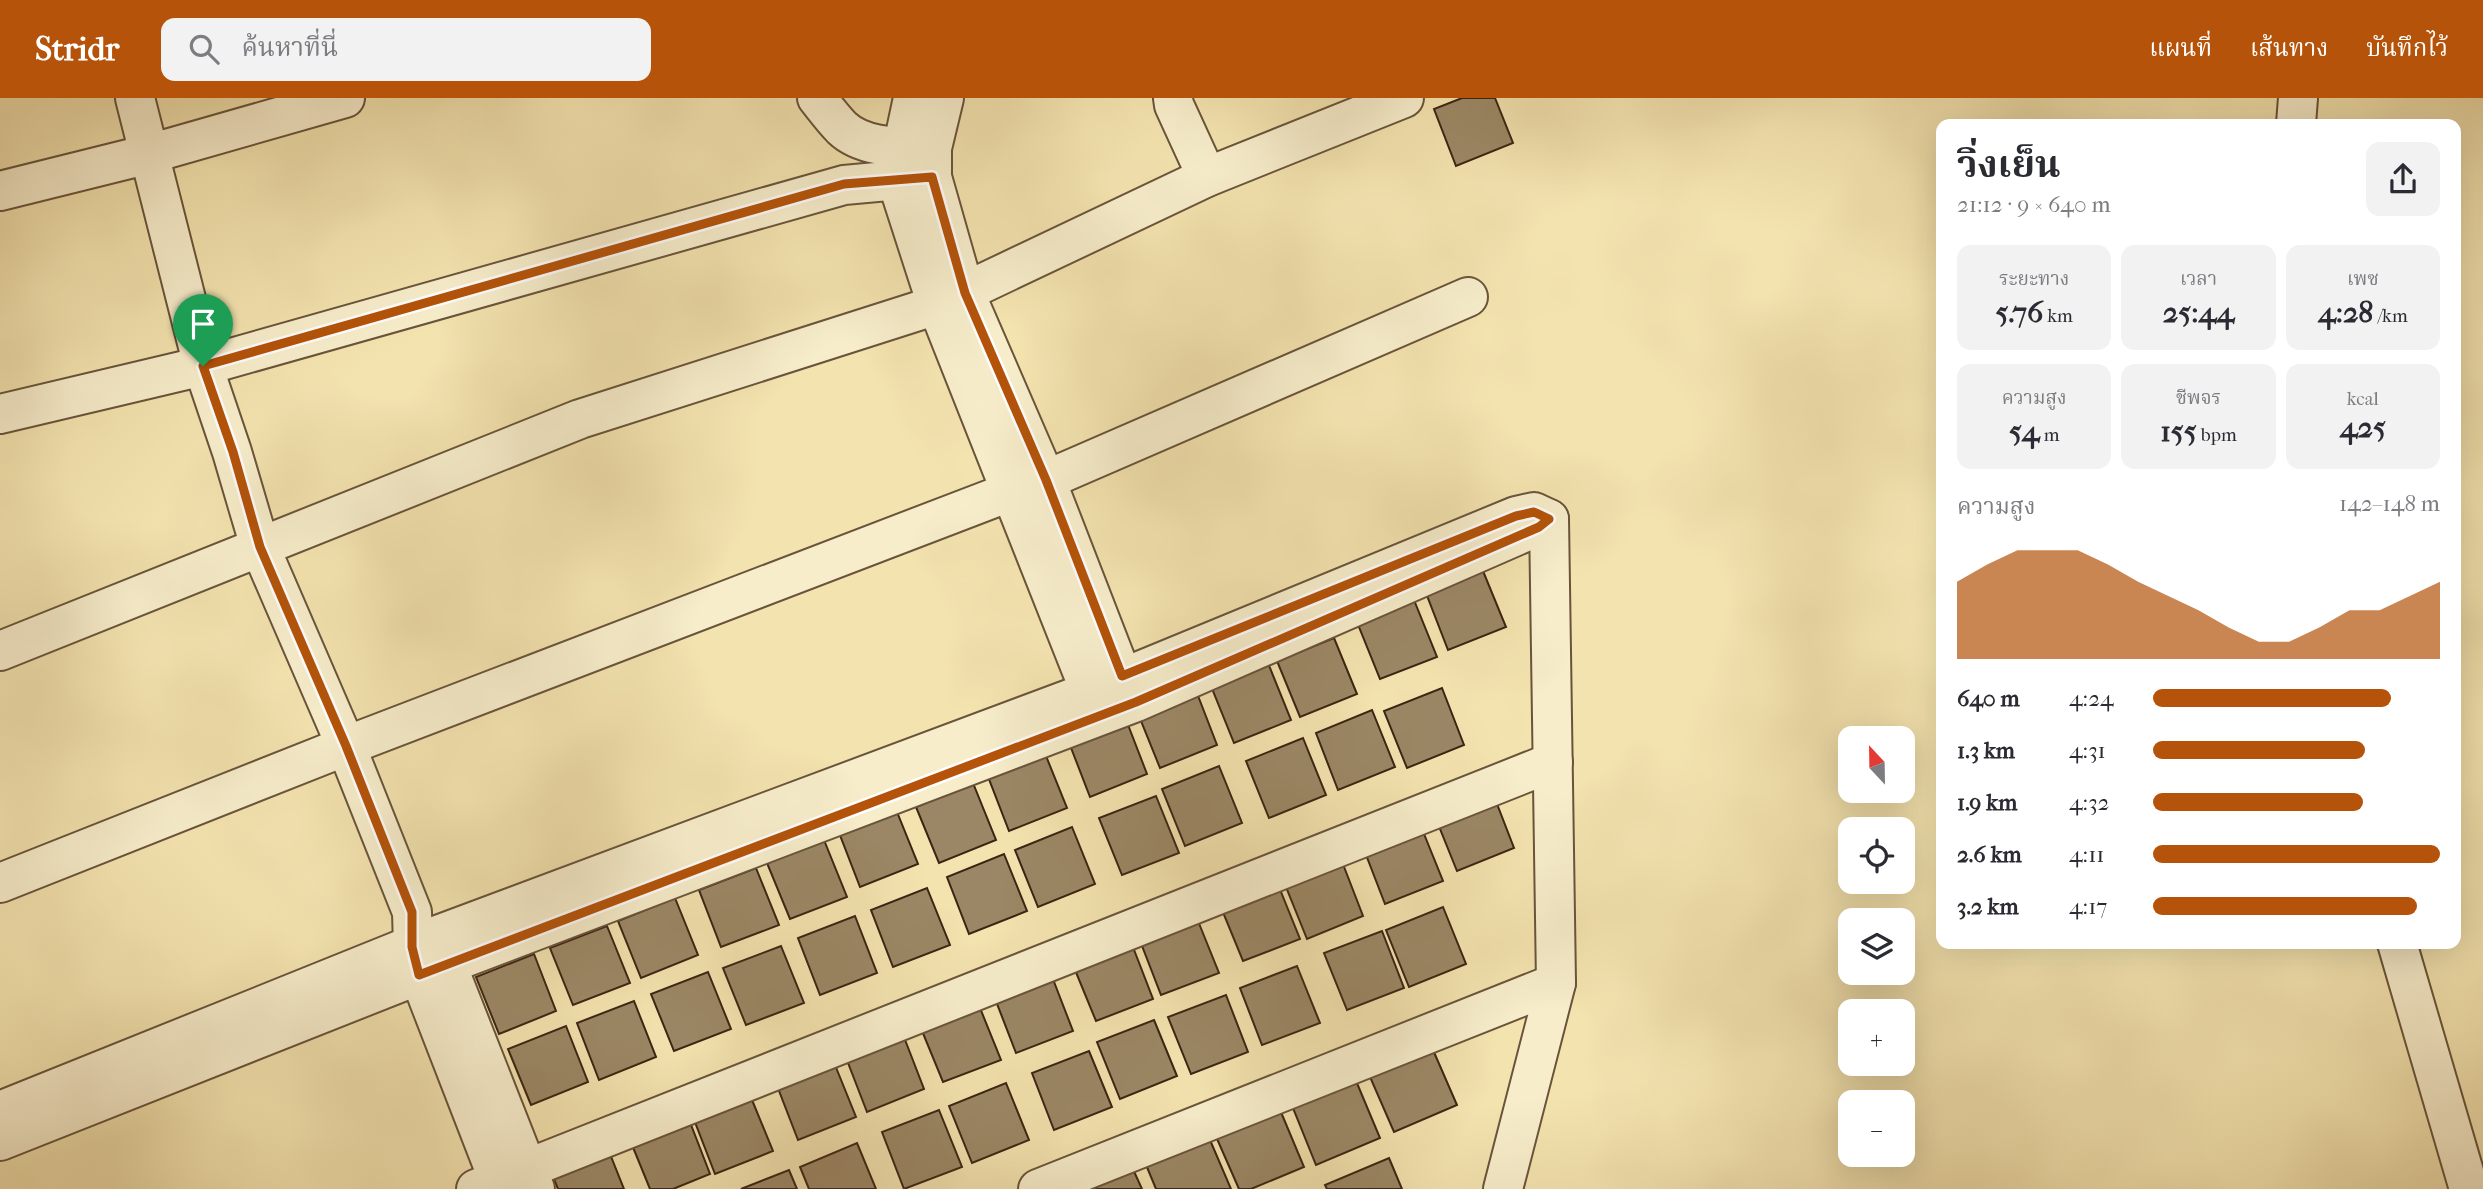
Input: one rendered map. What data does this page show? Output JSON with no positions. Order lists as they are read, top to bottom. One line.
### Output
{"north":"top","page":{"header":"Stridr","search":"ค้นหาที่นี่","nav":["แผนที่","เส้นทาง","บันทึกไว้"],"heading":["วิ่งเย็น","21:12 · 9 × 640 m"],"stats":[["ระยะทาง","5.76 km"],["เวลา","25:44"],["เพซ","4:28 /km"],["ความสูง","54 m"],["ชีพจร","155 bpm"],["kcal","425"]],"chart":["ความสูง","142–148 m"],"list":[{"name":"640 m","note":"4:24"},{"name":"1.3 km","note":"4:31"},{"name":"1.9 km","note":"4:32"},{"name":"2.6 km","note":"4:11"},{"name":"3.2 km","note":"4:17"}],"map_buttons":["+","−"]}}
